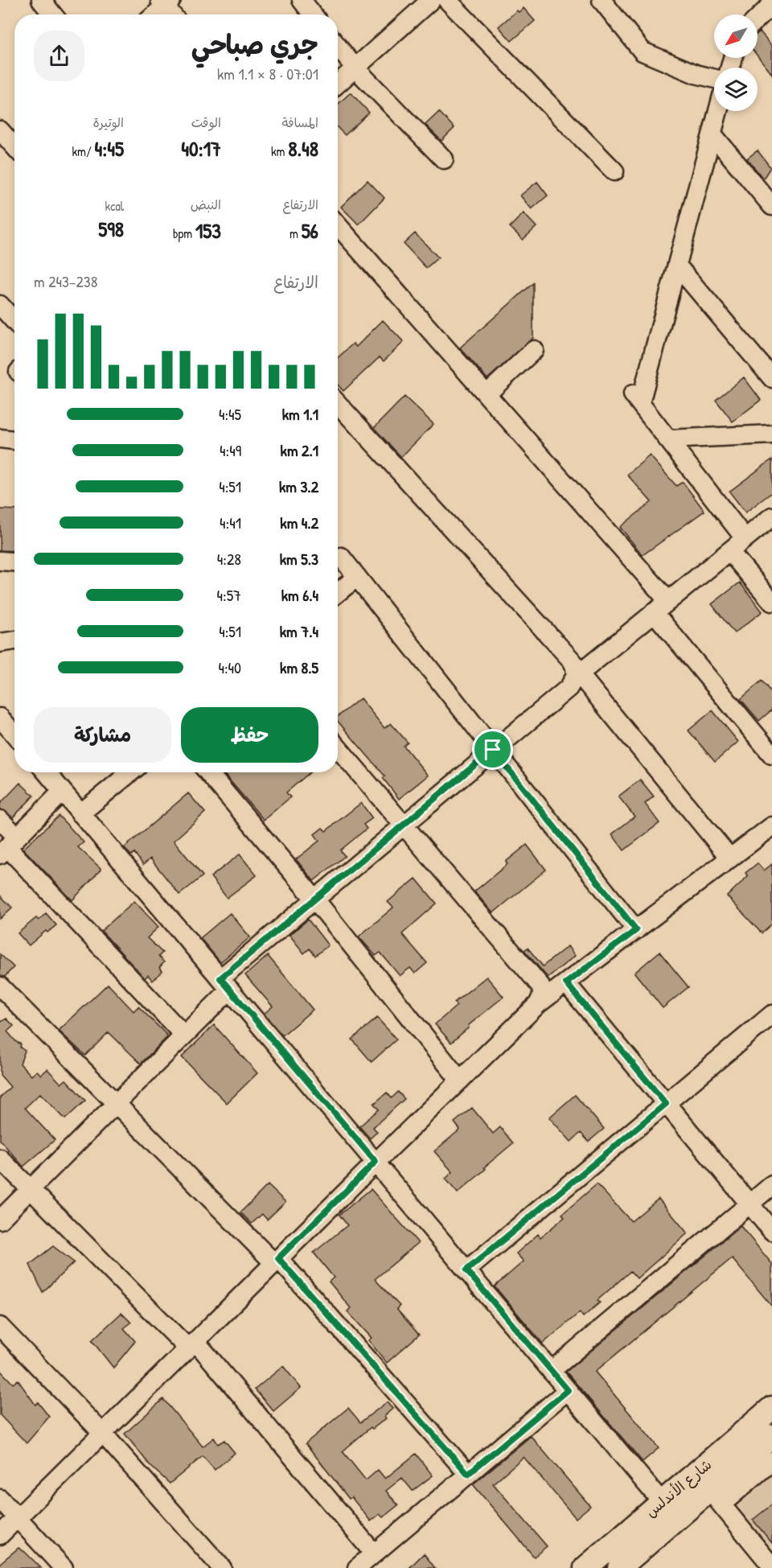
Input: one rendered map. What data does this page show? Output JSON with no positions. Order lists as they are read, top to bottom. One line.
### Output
{"streets":{"main road":["شارع الأندلس"]},"north":"bottom left","page":{"heading":["جري صباحي","07:01 · 8 × 1.1 km"],"stats":[["المسافة","8.48 km"],["الوقت","40:17"],["الوتيرة","4:45 /km"],["الارتفاع","56 m"],["النبض","153 bpm"],["kcal","598"]],"chart":["الارتفاع","238–243 m"],"list":[{"name":"1.1 km","note":"4:45"},{"name":"2.1 km","note":"4:49"},{"name":"3.2 km","note":"4:51"},{"name":"4.2 km","note":"4:41"},{"name":"5.3 km","note":"4:28"},{"name":"6.4 km","note":"4:57"},{"name":"7.4 km","note":"4:51"},{"name":"8.5 km","note":"4:40"}],"buttons":["حفظ","مشاركة"]}}
